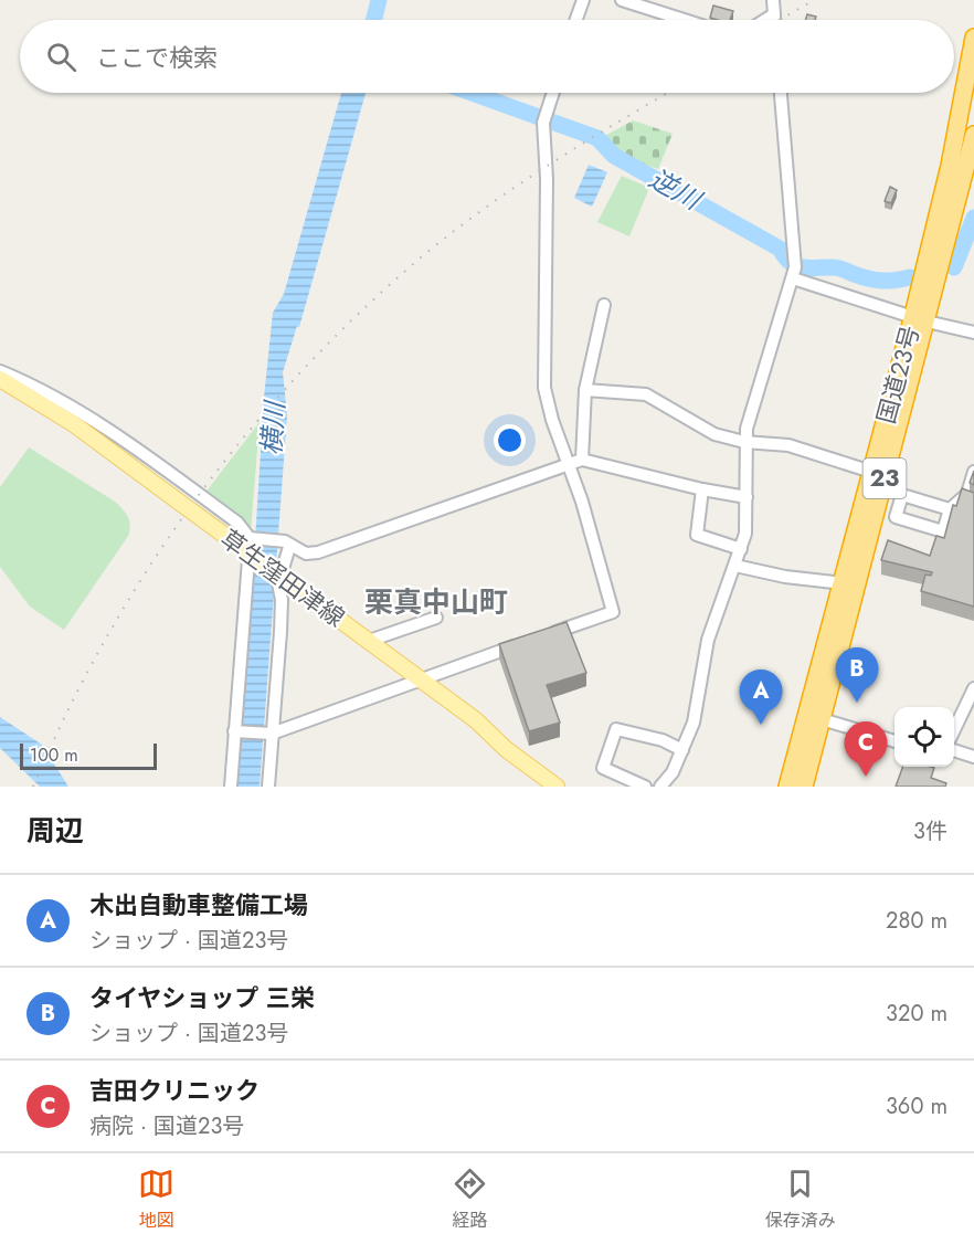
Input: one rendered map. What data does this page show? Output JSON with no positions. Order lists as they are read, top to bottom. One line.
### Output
{"streets":{"highway":["国道23号","23"],"main road":["草生窪田津線"]},"districts":["栗真中山町"],"water":["逆川","横川"],"scale_bar":"100 m","page":{"search":"ここで検索","pins":["B","A","C"],"scale":"100 m","heading":["周辺","3件"],"list":[{"mark":"A","name":"木出自動車整備工場","note":"ショップ · 国道23号","value":"280 m"},{"mark":"B","name":"タイヤショップ 三栄","note":"ショップ · 国道23号","value":"320 m"},{"mark":"C","name":"吉田クリニック","note":"病院 · 国道23号","value":"360 m"}],"nav":["地図","経路","保存済み"]}}
